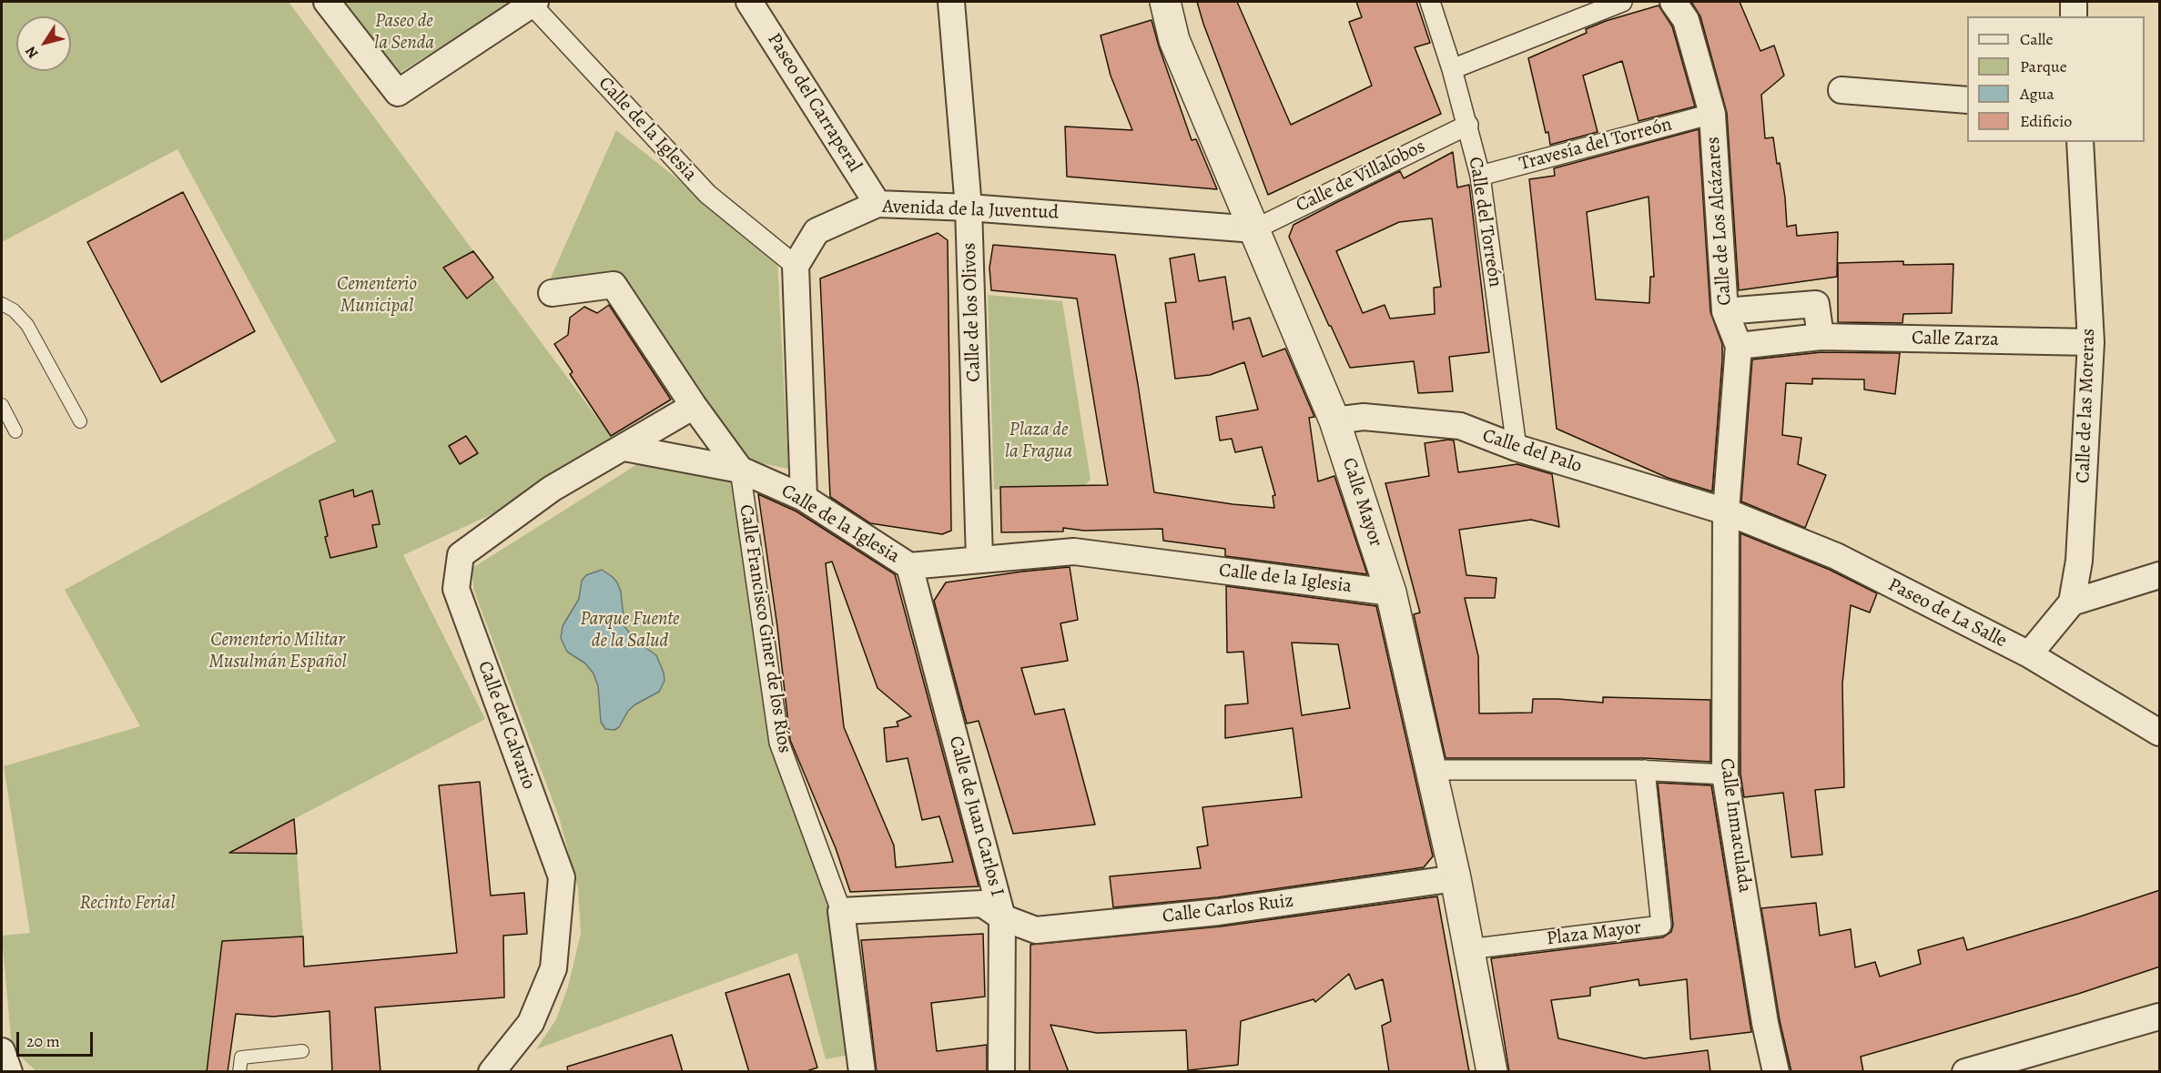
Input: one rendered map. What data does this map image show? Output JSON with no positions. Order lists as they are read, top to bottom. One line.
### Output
{"streets":{"street":["Paseo del Carraperal","Calle de la Iglesia","Travesía del Torreón","Calle de Villalobos","Avenida de la Juventud","Calle de Los Alcázares","Calle del Torreón","Calle de los Olivos","Calle Zarza","Calle de las Moreras","Calle del Palo","Calle Mayor","Paseo de La Salle","Calle Francisco Giner de los Ríos","Calle del Calvario","Calle de Juan Carlos I","Calle Inmaculada","Calle Carlos Ruiz","Plaza Mayor"]},"crossings":[["Paseo del Carraperal","Avenida de la Juventud"],["Calle de la Iglesia","Avenida de la Juventud"],["Calle de la Iglesia","Calle de los Olivos"],["Calle de la Iglesia","Calle Mayor"],["Calle de la Iglesia","Calle Francisco Giner de los Ríos"],["Calle de la Iglesia","Calle de Juan Carlos I"],["Travesía del Torreón","Calle de Los Alcázares"],["Travesía del Torreón","Calle del Torreón"],["Calle de Villalobos","Avenida de la Juventud"],["Calle de Villalobos","Calle del Torreón"],["Calle de Villalobos","Calle Mayor"],["Avenida de la Juventud","Calle de los Olivos"],["Avenida de la Juventud","Calle Mayor"],["Calle de Los Alcázares","Calle Zarza"],["Calle de Los Alcázares","Calle del Palo"],["Calle de Los Alcázares","Paseo de La Salle"],["Calle de Los Alcázares","Calle Inmaculada"],["Calle del Torreón","Calle del Palo"],["Calle Zarza","Calle de las Moreras"],["Calle de las Moreras","Paseo de La Salle"],["Calle del Palo","Calle Mayor"],["Calle del Palo","Paseo de La Salle"],["Calle del Palo","Calle Inmaculada"],["Calle Mayor","Calle Carlos Ruiz"],["Calle Mayor","Plaza Mayor"],["Paseo de La Salle","Calle Inmaculada"],["Calle Francisco Giner de los Ríos","Calle Carlos Ruiz"],["Calle de Juan Carlos I","Calle Carlos Ruiz"]],"parks":["Paseo de la Senda","Cementerio Municipal","Plaza de la Fragua","Parque Fuente de la Salud","Cementerio Militar Musulmán Español","Recinto Ferial"],"legend":["Calle","Parque","Agua","Edificio"],"scale_bar":"20 m","north":"bottom left"}
